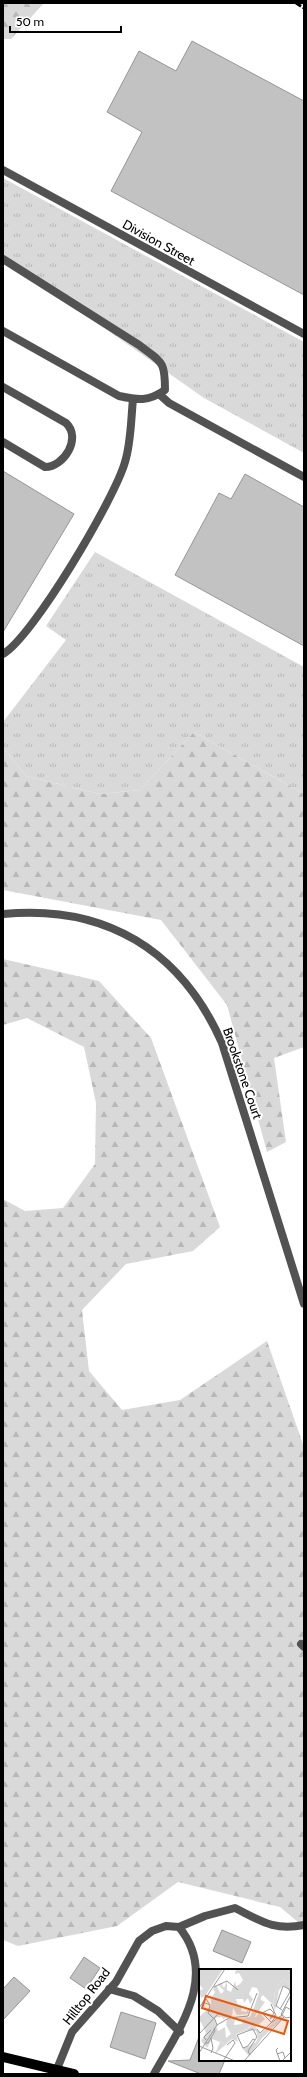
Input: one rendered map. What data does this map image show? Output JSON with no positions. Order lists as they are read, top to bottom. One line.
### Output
{"streets":{"street":["Division Street","Brookstone Court","Hilltop Road"]},"scale_bar":"50 m"}
